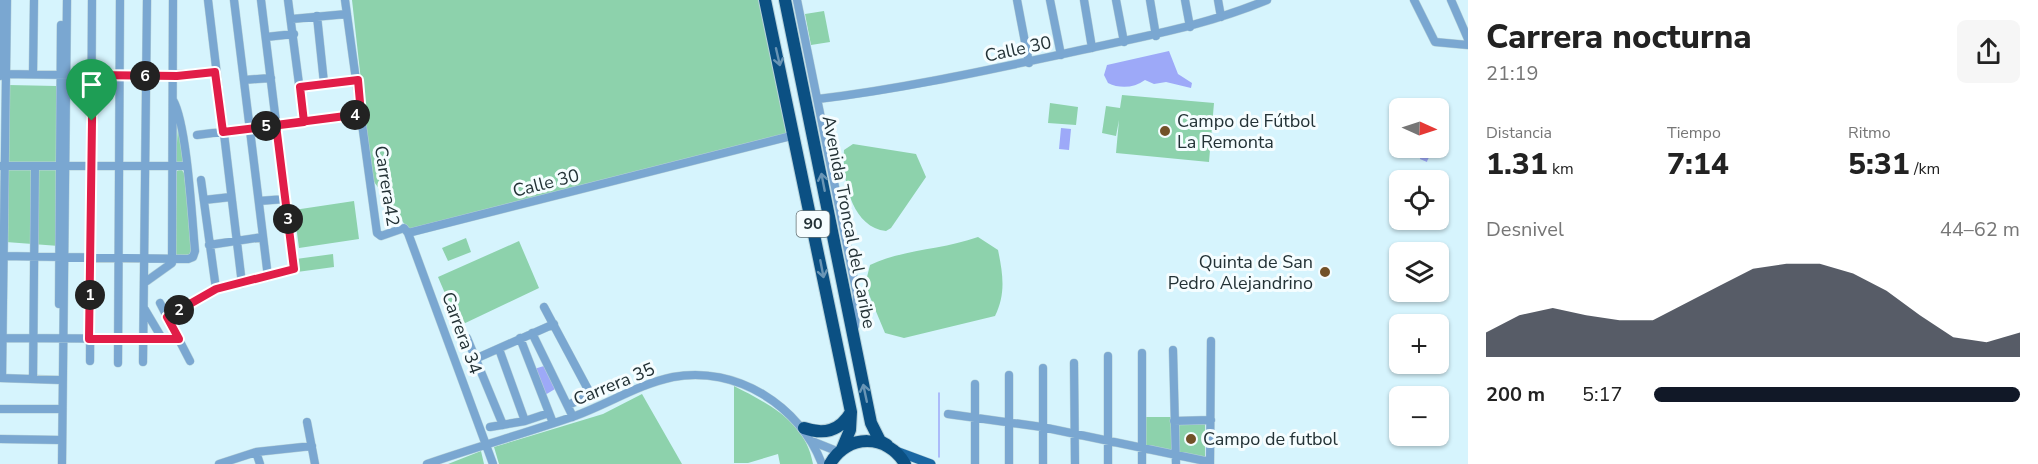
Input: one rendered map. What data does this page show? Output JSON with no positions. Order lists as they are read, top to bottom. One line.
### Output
{"streets":{"highway":["Avenida Troncal del Caribe","90"],"street":["Calle 30","Carrera42","Carrera 34","Carrera 35"]},"crossings":[["Calle 30","Carrera42"],["Calle 30","Avenida Troncal del Caribe"],["Calle 30","Carrera 34"],["Carrera42","Carrera 34"],["Carrera 34","Carrera 35"]],"places":["Campo de Fútbol La Remonta","Quinta de San Pedro Alejandrino","Campo de futbol"],"north":"right","page":{"heading":["Carrera nocturna","21:19"],"pins":["6","4","5","3","1","2"],"map_buttons":["+","−"],"stats":[["Distancia","1.31 km"],["Tiempo","7:14"],["Ritmo","5:31 /km"]],"chart":["Desnivel","44–62 m"],"list":[{"name":"200 m","note":"5:17"}]}}
